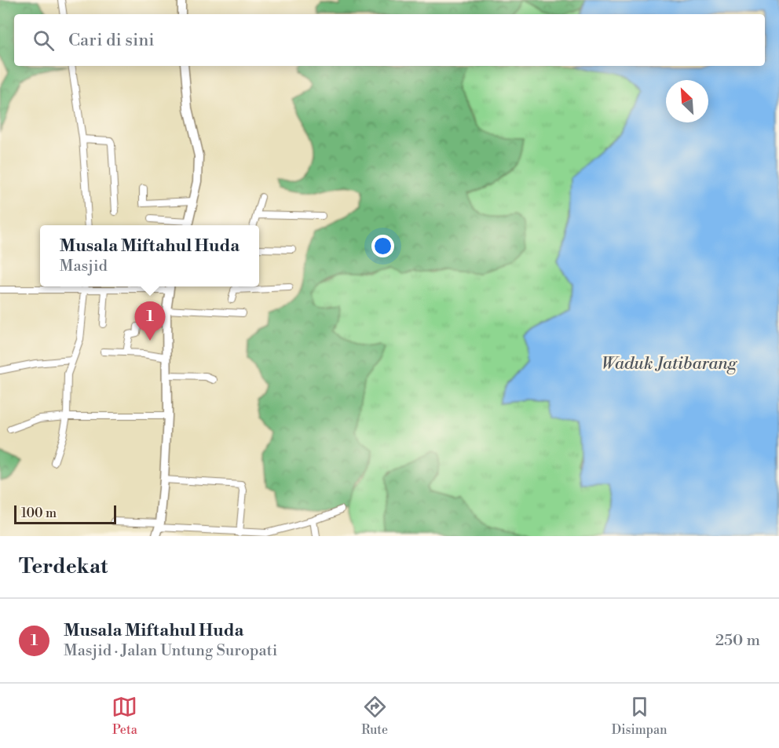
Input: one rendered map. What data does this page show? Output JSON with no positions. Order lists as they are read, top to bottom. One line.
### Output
{"water":["Waduk Jatibarang"],"scale_bar":"100 m","north":"top left","page":{"search":"Cari di sini","popup":["Musala Miftahul Huda","Masjid"],"pins":"1","scale":"100 m","heading":"Terdekat","list":[{"mark":"1","name":"Musala Miftahul Huda","note":"Masjid · Jalan Untung Suropati","value":"250 m"}],"nav":["Peta","Rute","Disimpan"]}}
